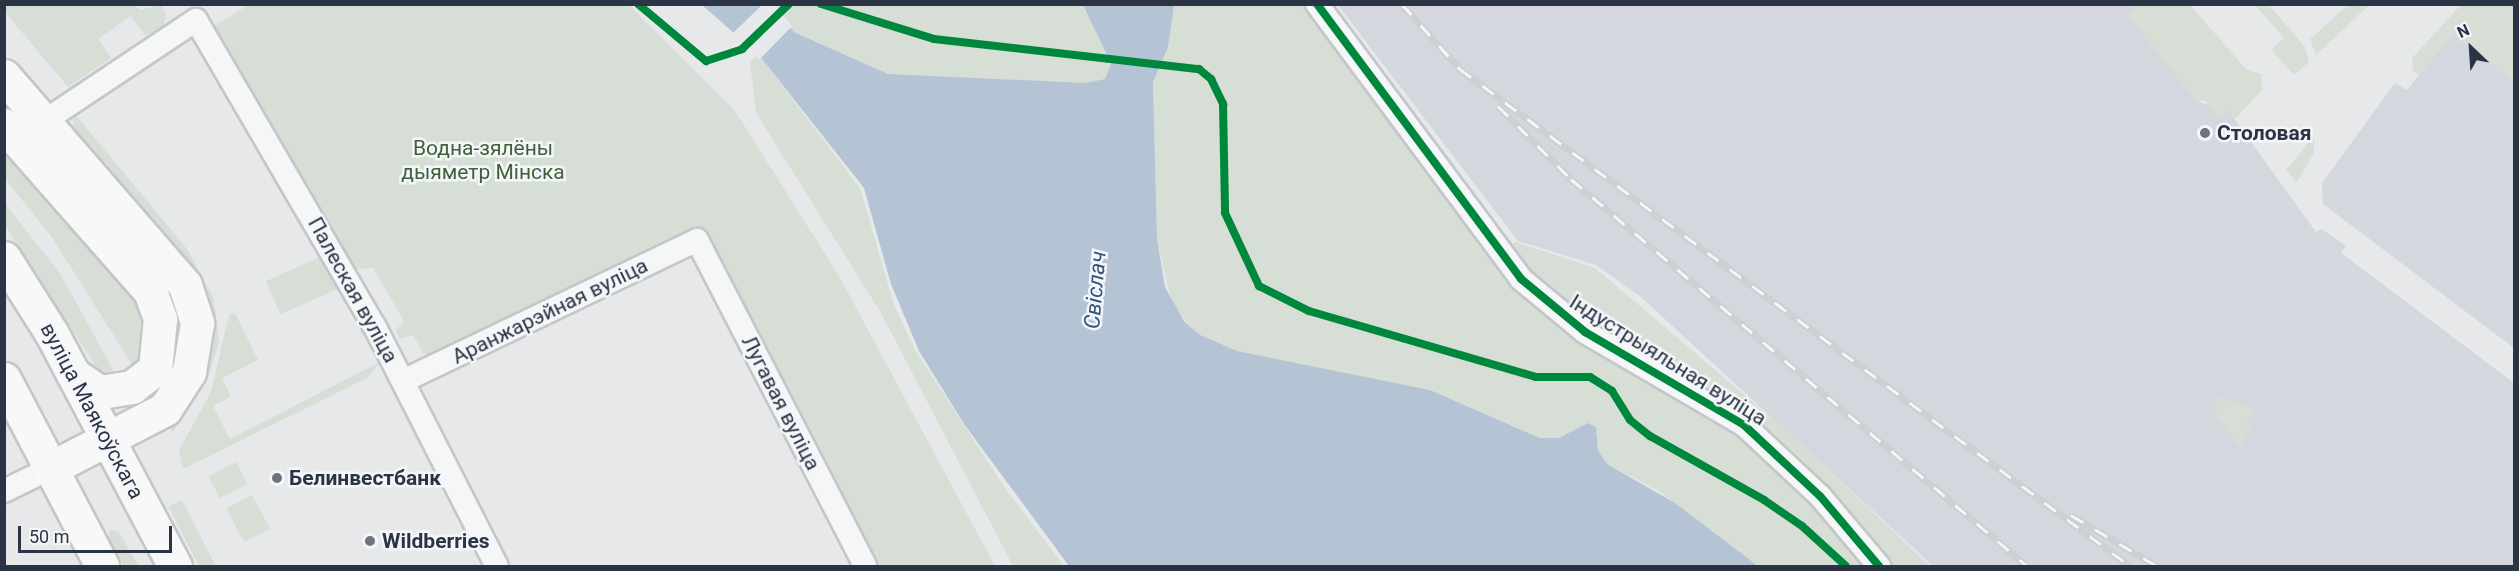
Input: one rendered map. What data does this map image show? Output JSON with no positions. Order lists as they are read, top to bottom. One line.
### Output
{"streets":{"main road":["вуліца Маякоўскага"],"street":["Палеская вуліца","Аранжарэйная вуліца","Індустрыяльная вуліца","Лугавая вуліца"]},"crossings":[["Палеская вуліца","Аранжарэйная вуліца"],["Аранжарэйная вуліца","Лугавая вуліца"]],"water":["Свіслач"],"parks":["Водна-зялёны дыяметр Мінска"],"places":["Столовая","Белинвестбанк","Wildberries"],"scale_bar":"50 m","north":"top left"}
